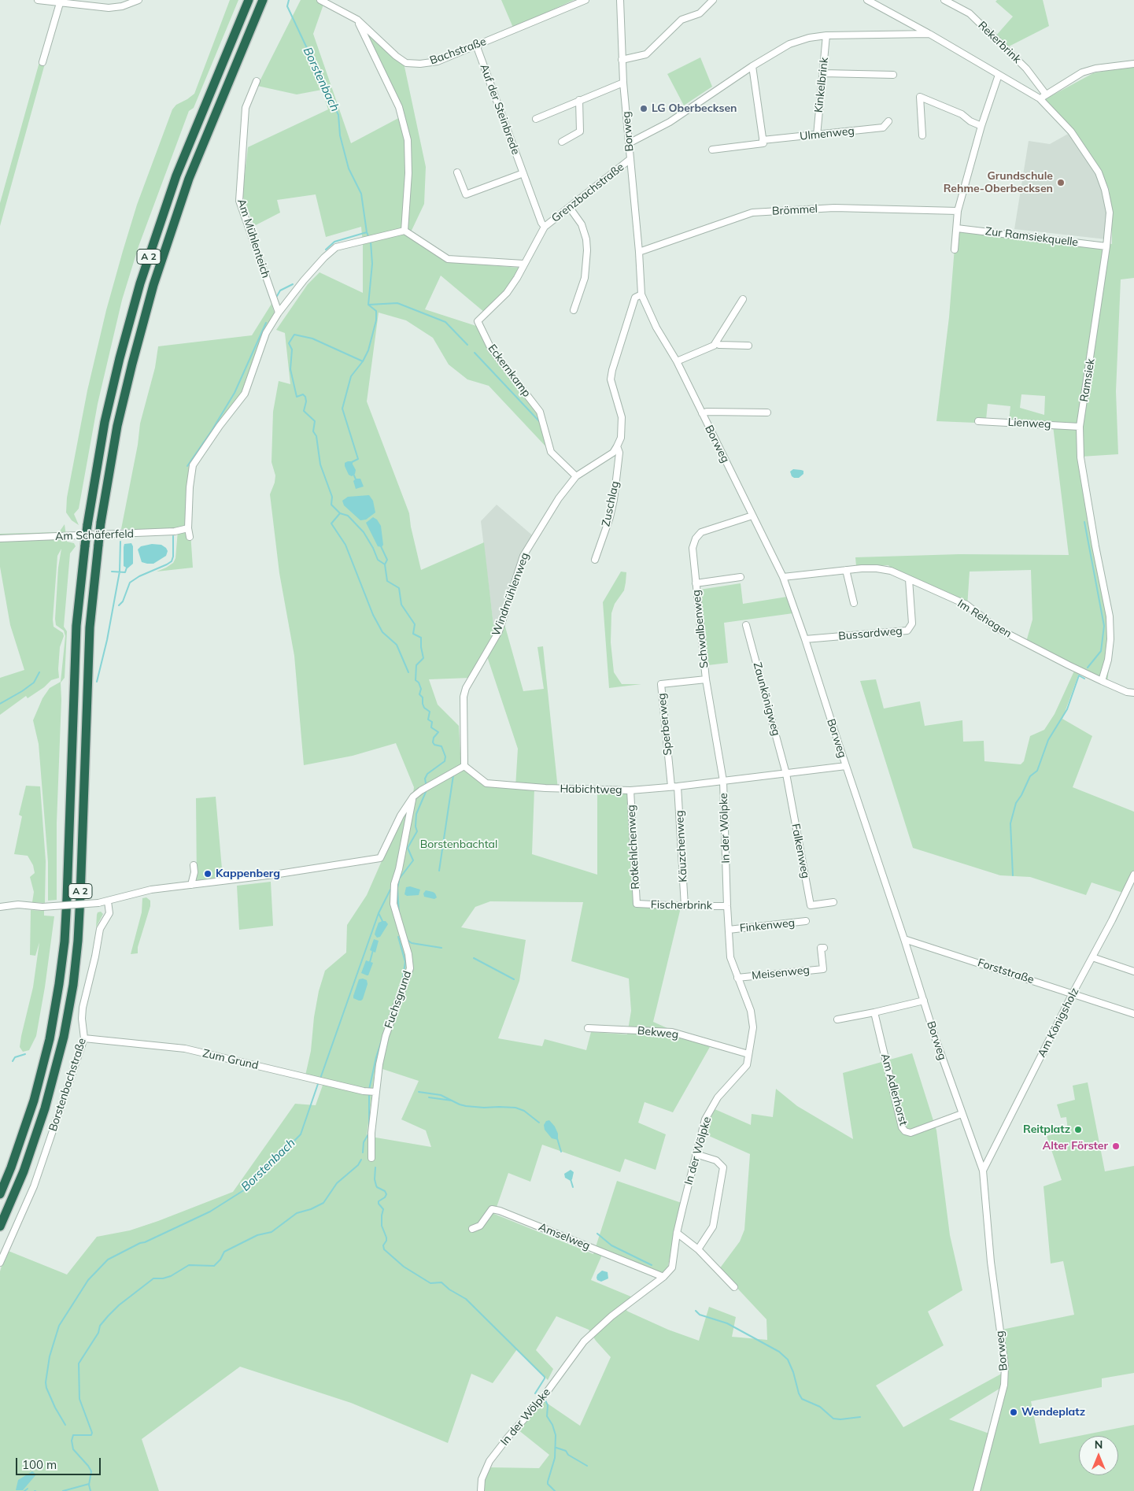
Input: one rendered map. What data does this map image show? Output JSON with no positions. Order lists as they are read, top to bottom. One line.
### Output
{"streets":{"highway":["A 2"],"street":["Rekerbrink","Bachstraße","Kinkelbrink","Auf der Steinbrede","Borweg","Ulmenweg","Grenzbachstraße","Brömmel","Zur Ramsiekquelle","Am Mühlenteich","Eckernkamp","Ramsiek","Lienweg","Zuschlag","Am Schäferfeld","Windmühlenweg","Im Rehagen","Schwalbenweg","Bussardweg","Zaunkönigweg","Sperberweg","Habichtweg","In der Wölpke","Käuzchenweg","Rotkehlchenweg","Falkenweg","Fischerbrink","Finkenweg","Forststraße","Meisenweg","Fuchsgrund","Am Königsholz","Bekweg","Zum Grund","Borstenbachstraße","Am Adlerhorst","Amselweg"]},"crossings":[["Bachstraße","Auf der Steinbrede"],["Kinkelbrink","Ulmenweg"],["Auf der Steinbrede","Grenzbachstraße"],["Auf der Steinbrede","Eckernkamp"],["Borweg","Grenzbachstraße"],["Borweg","Brömmel"],["Borweg","Im Rehagen"],["Borweg","Schwalbenweg"],["Borweg","Bussardweg"],["Borweg","In der Wölpke"],["Borweg","Forststraße"],["Borweg","Am Königsholz"],["Borweg","Am Adlerhorst"],["Grenzbachstraße","Eckernkamp"],["Zur Ramsiekquelle","Ramsiek"],["Eckernkamp","Windmühlenweg"],["Ramsiek","Lienweg"],["Ramsiek","Im Rehagen"],["Zuschlag","Windmühlenweg"],["Windmühlenweg","Habichtweg"],["Im Rehagen","Bussardweg"],["Schwalbenweg","Sperberweg"],["Schwalbenweg","Habichtweg"],["Schwalbenweg","In der Wölpke"],["Zaunkönigweg","In der Wölpke"],["Zaunkönigweg","Falkenweg"],["Sperberweg","Habichtweg"],["Sperberweg","Käuzchenweg"],["Habichtweg","In der Wölpke"],["Habichtweg","Käuzchenweg"],["Habichtweg","Rotkehlchenweg"],["In der Wölpke","Falkenweg"],["In der Wölpke","Fischerbrink"],["In der Wölpke","Finkenweg"],["In der Wölpke","Meisenweg"],["In der Wölpke","Bekweg"],["In der Wölpke","Amselweg"],["Käuzchenweg","Fischerbrink"],["Rotkehlchenweg","Fischerbrink"],["Forststraße","Am Königsholz"],["Fuchsgrund","Zum Grund"],["Zum Grund","Borstenbachstraße"]],"water":["Borstenbach"],"parks":["Borstenbachtal"],"places":["LG Oberbecksen","Grundschule Rehme-Oberbecksen","Kappenberg","Reitplatz","Alter Förster","Wendeplatz"],"scale_bar":"100 m","north":"top"}
